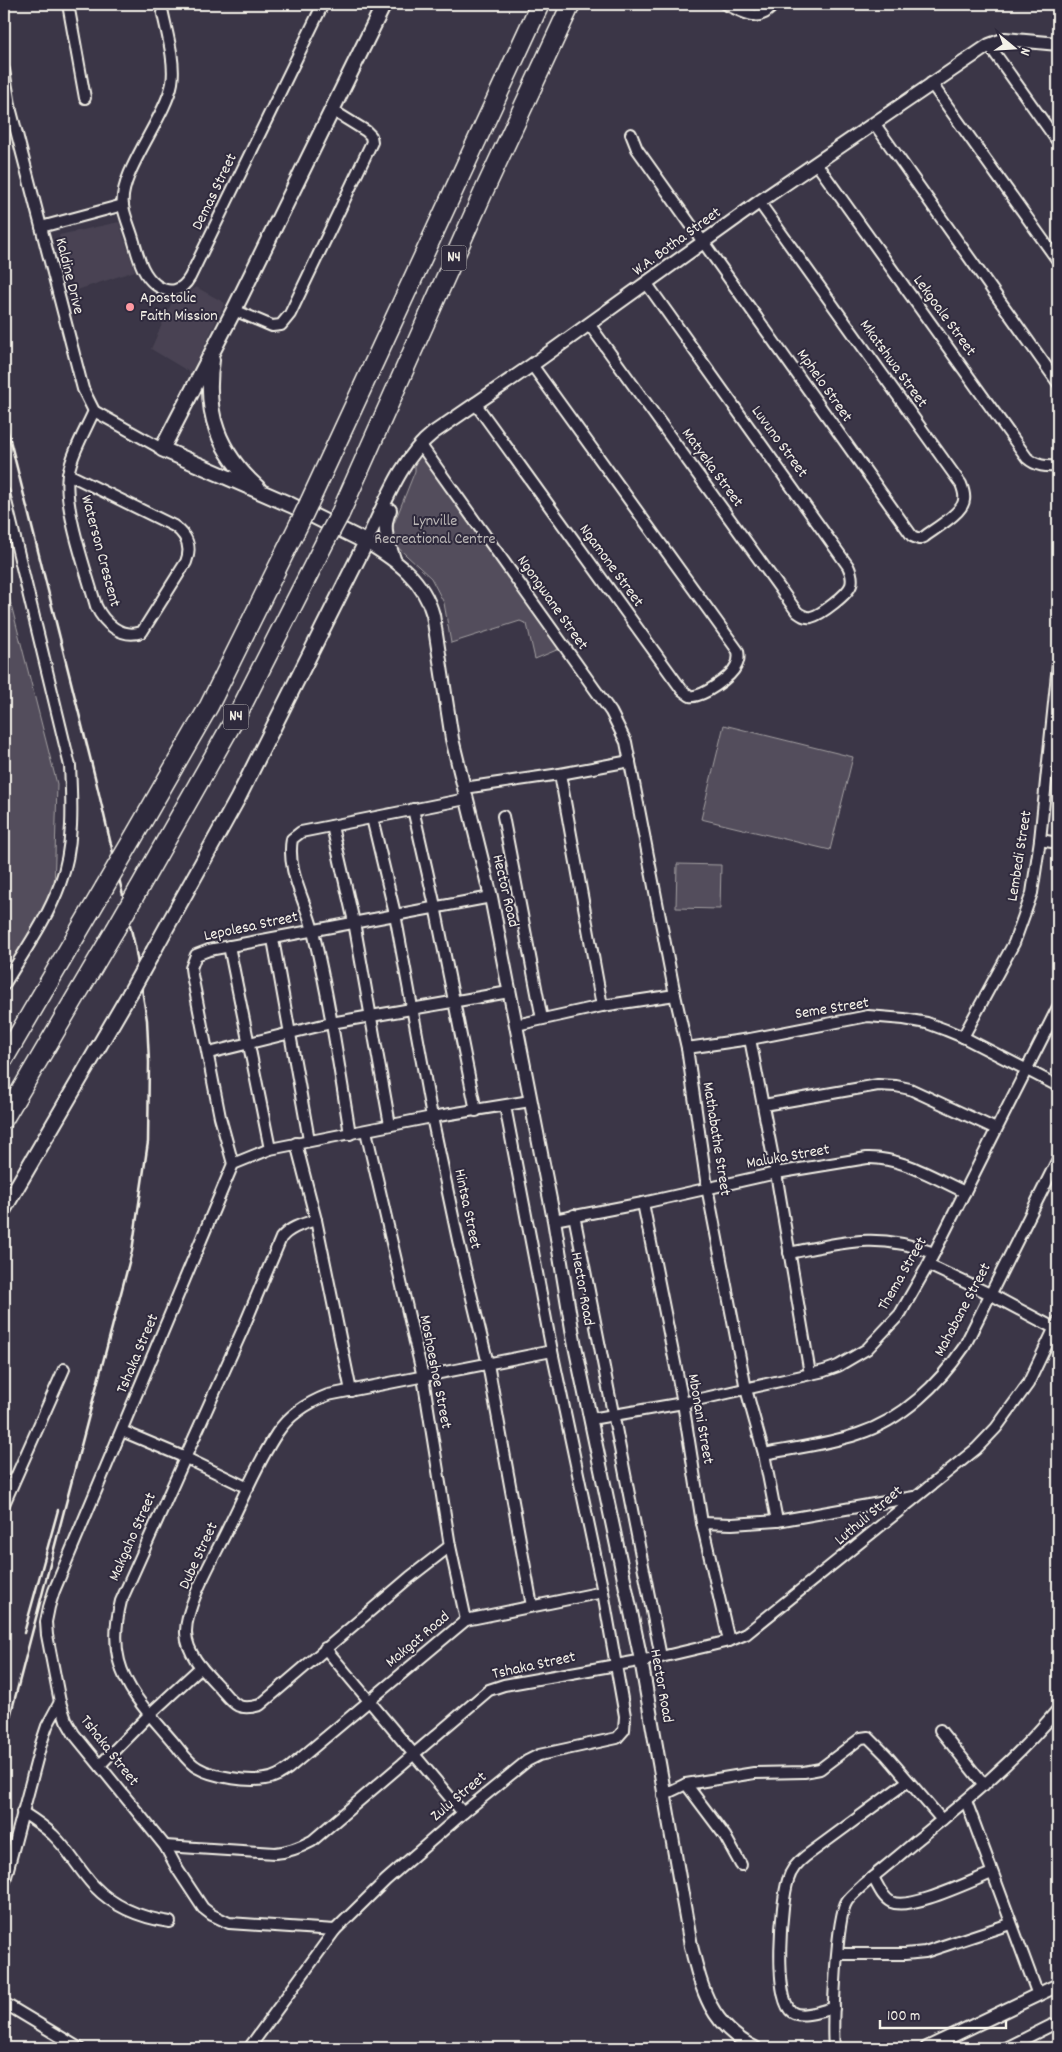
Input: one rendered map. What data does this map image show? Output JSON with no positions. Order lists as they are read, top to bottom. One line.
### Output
{"streets":{"highway":["N4"],"street":["Demas Street","W.A. Botha Street","Kaldine Drive","Lekgoale Street","Mkatshwa Street","Mphelo Street","Luvuno Street","Matyeka Street","Waterson Crescent","Ngamone Street","Ngongwane Street","Lembedi Street","Hector Road","Lepolesa Street","Seme Street","Mathabathe Street","Maluka Street","Hintsa Street","Thema Street","Mahabane Street","Tshaka Street","Moshoeshoe Street","Mbonani Street","Luthuli Street","Makgaho Street","Dube Street","Makgat Road","Zulu Street"]},"crossings":[["W.A. Botha Street","Lekgoale Street"],["W.A. Botha Street","Mkatshwa Street"],["W.A. Botha Street","Mphelo Street"],["W.A. Botha Street","Luvuno Street"],["W.A. Botha Street","Matyeka Street"],["W.A. Botha Street","Ngamone Street"],["W.A. Botha Street","Ngongwane Street"],["W.A. Botha Street","Hector Road"],["Kaldine Drive","Waterson Crescent"],["Mkatshwa Street","Mphelo Street"],["Luvuno Street","Matyeka Street"],["Ngongwane Street","Lepolesa Street"],["Ngongwane Street","Mathabathe Street"],["Lembedi Street","Seme Street"],["Hector Road","Lepolesa Street"],["Hector Road","Maluka Street"],["Hector Road","Thema Street"],["Hector Road","Tshaka Street"],["Hector Road","Luthuli Street"],["Lepolesa Street","Mathabathe Street"],["Lepolesa Street","Hintsa Street"],["Lepolesa Street","Tshaka Street"],["Seme Street","Mathabathe Street"],["Seme Street","Thema Street"],["Mathabathe Street","Maluka Street"],["Mathabathe Street","Thema Street"],["Mathabathe Street","Mahabane Street"],["Maluka Street","Thema Street"],["Maluka Street","Mbonani Street"],["Hintsa Street","Dube Street"],["Hintsa Street","Makgat Road"],["Thema Street","Mbonani Street"],["Tshaka Street","Luthuli Street"],["Tshaka Street","Zulu Street"],["Moshoeshoe Street","Dube Street"],["Moshoeshoe Street","Makgat Road"],["Mbonani Street","Luthuli Street"],["Makgaho Street","Makgat Road"]],"parks":["Lynville Recreational Centre"],"places":["Apostolic Faith Mission"],"scale_bar":"100 m","north":"right"}
